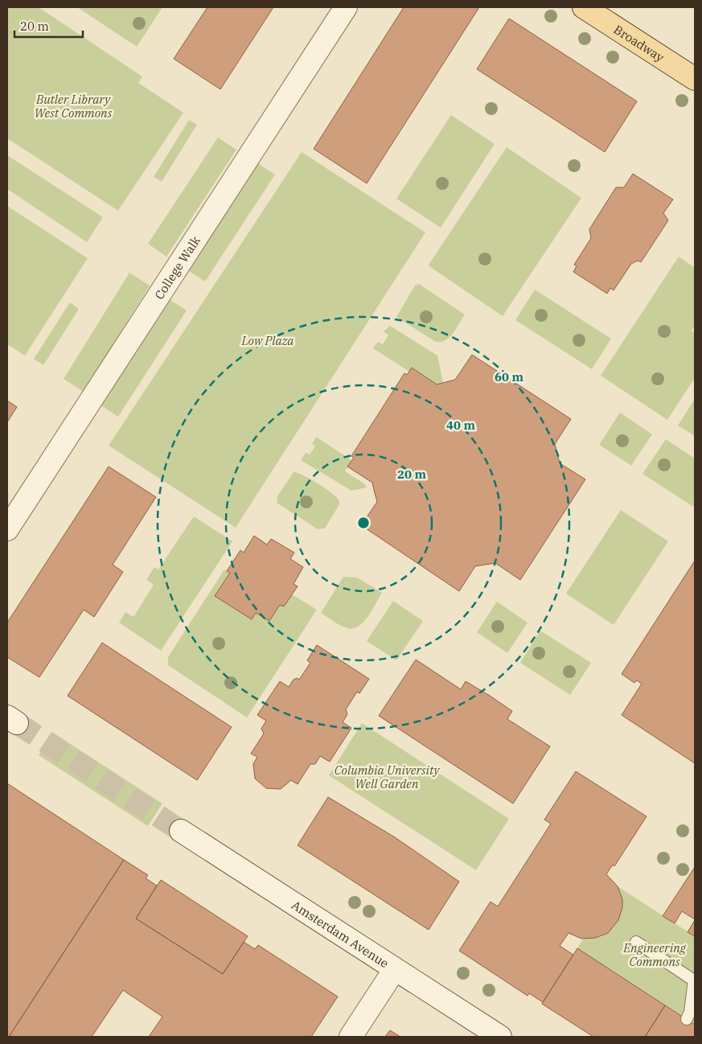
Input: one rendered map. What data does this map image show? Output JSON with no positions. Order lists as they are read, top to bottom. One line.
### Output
{"streets":{"main road":["Broadway"],"street":["College Walk","Amsterdam Avenue"]},"parks":["Butler Library West Commons","Low Plaza","Columbia University Well Garden","Engineering Commons"],"scale_bar":"20 m","rings":["60 m","40 m","20 m"]}
